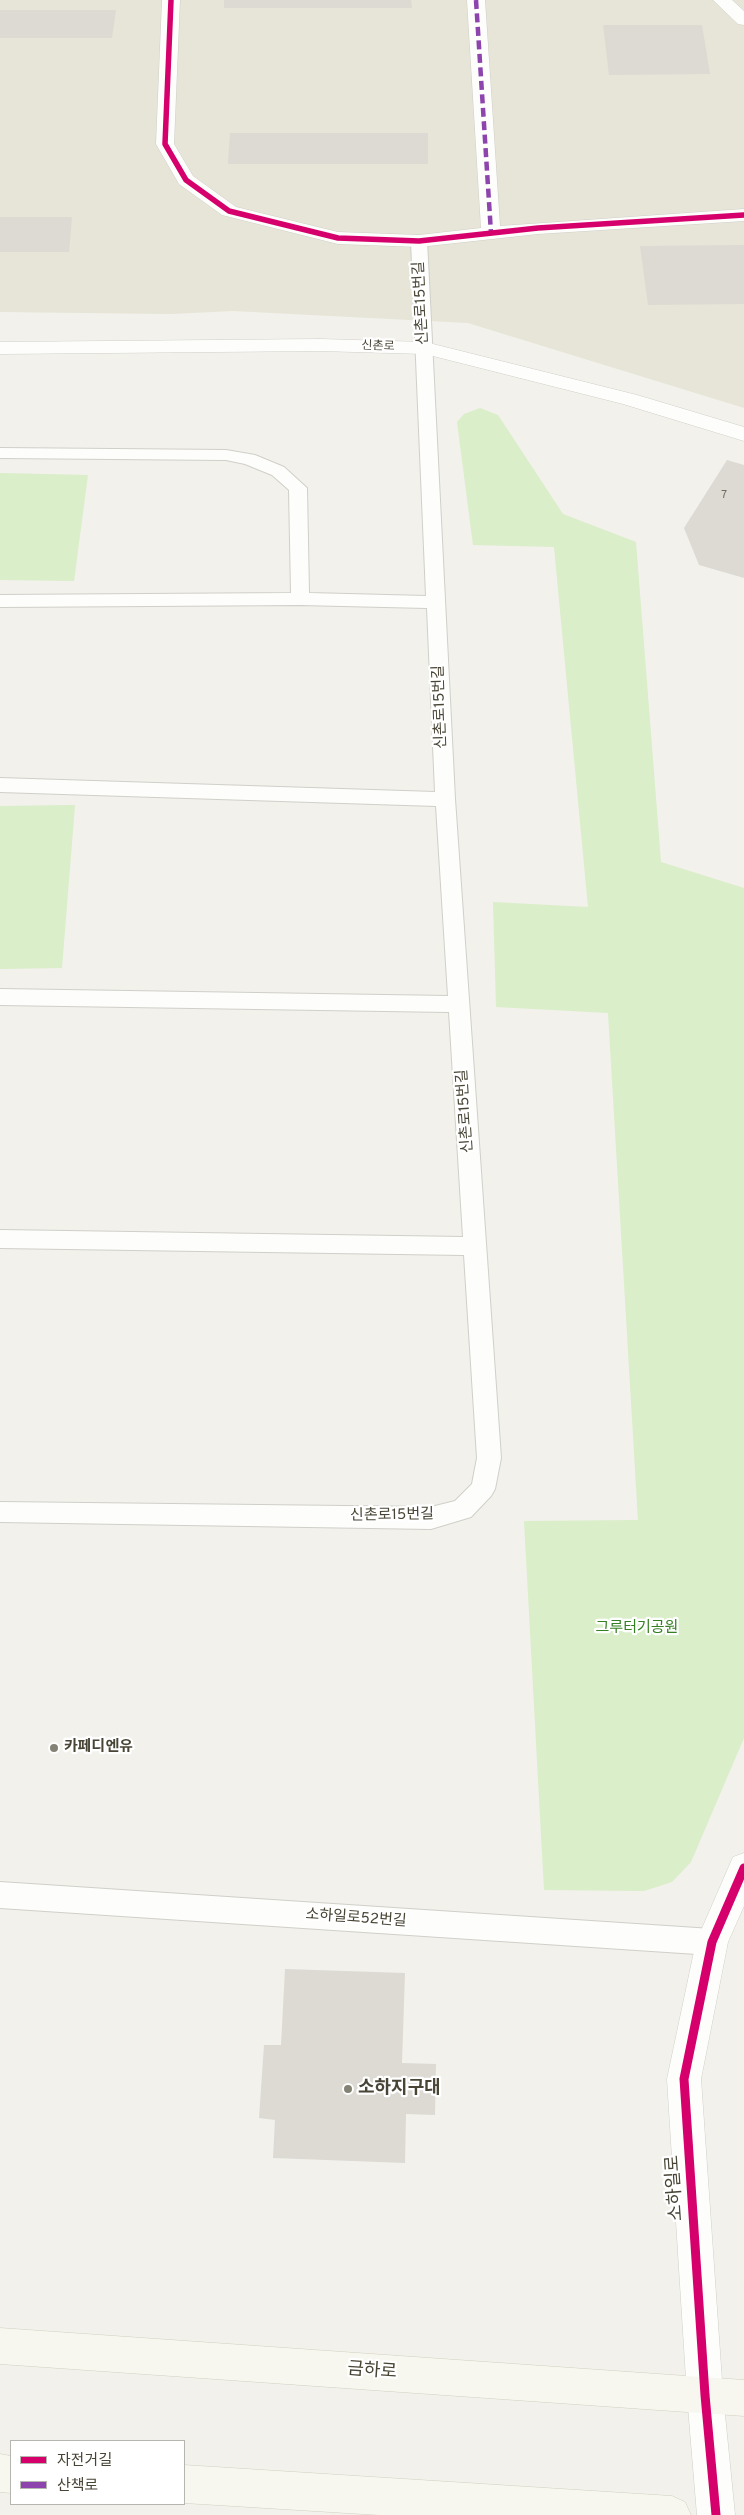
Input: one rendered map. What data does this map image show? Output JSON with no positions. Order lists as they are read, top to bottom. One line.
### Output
{"streets":{"main road":["금하로"],"street":["신촌로","소하일로"],"lane":["신촌로15번길","소하일로52번길"]},"crossings":[["신촌로15번길","신촌로"],["소하일로52번길","소하일로"],["소하일로","금하로"]],"parks":["그루터기공원"],"places":["카페디엔유","소하지구대"],"house_numbers":["7"],"legend":["자전거길","산책로"]}
